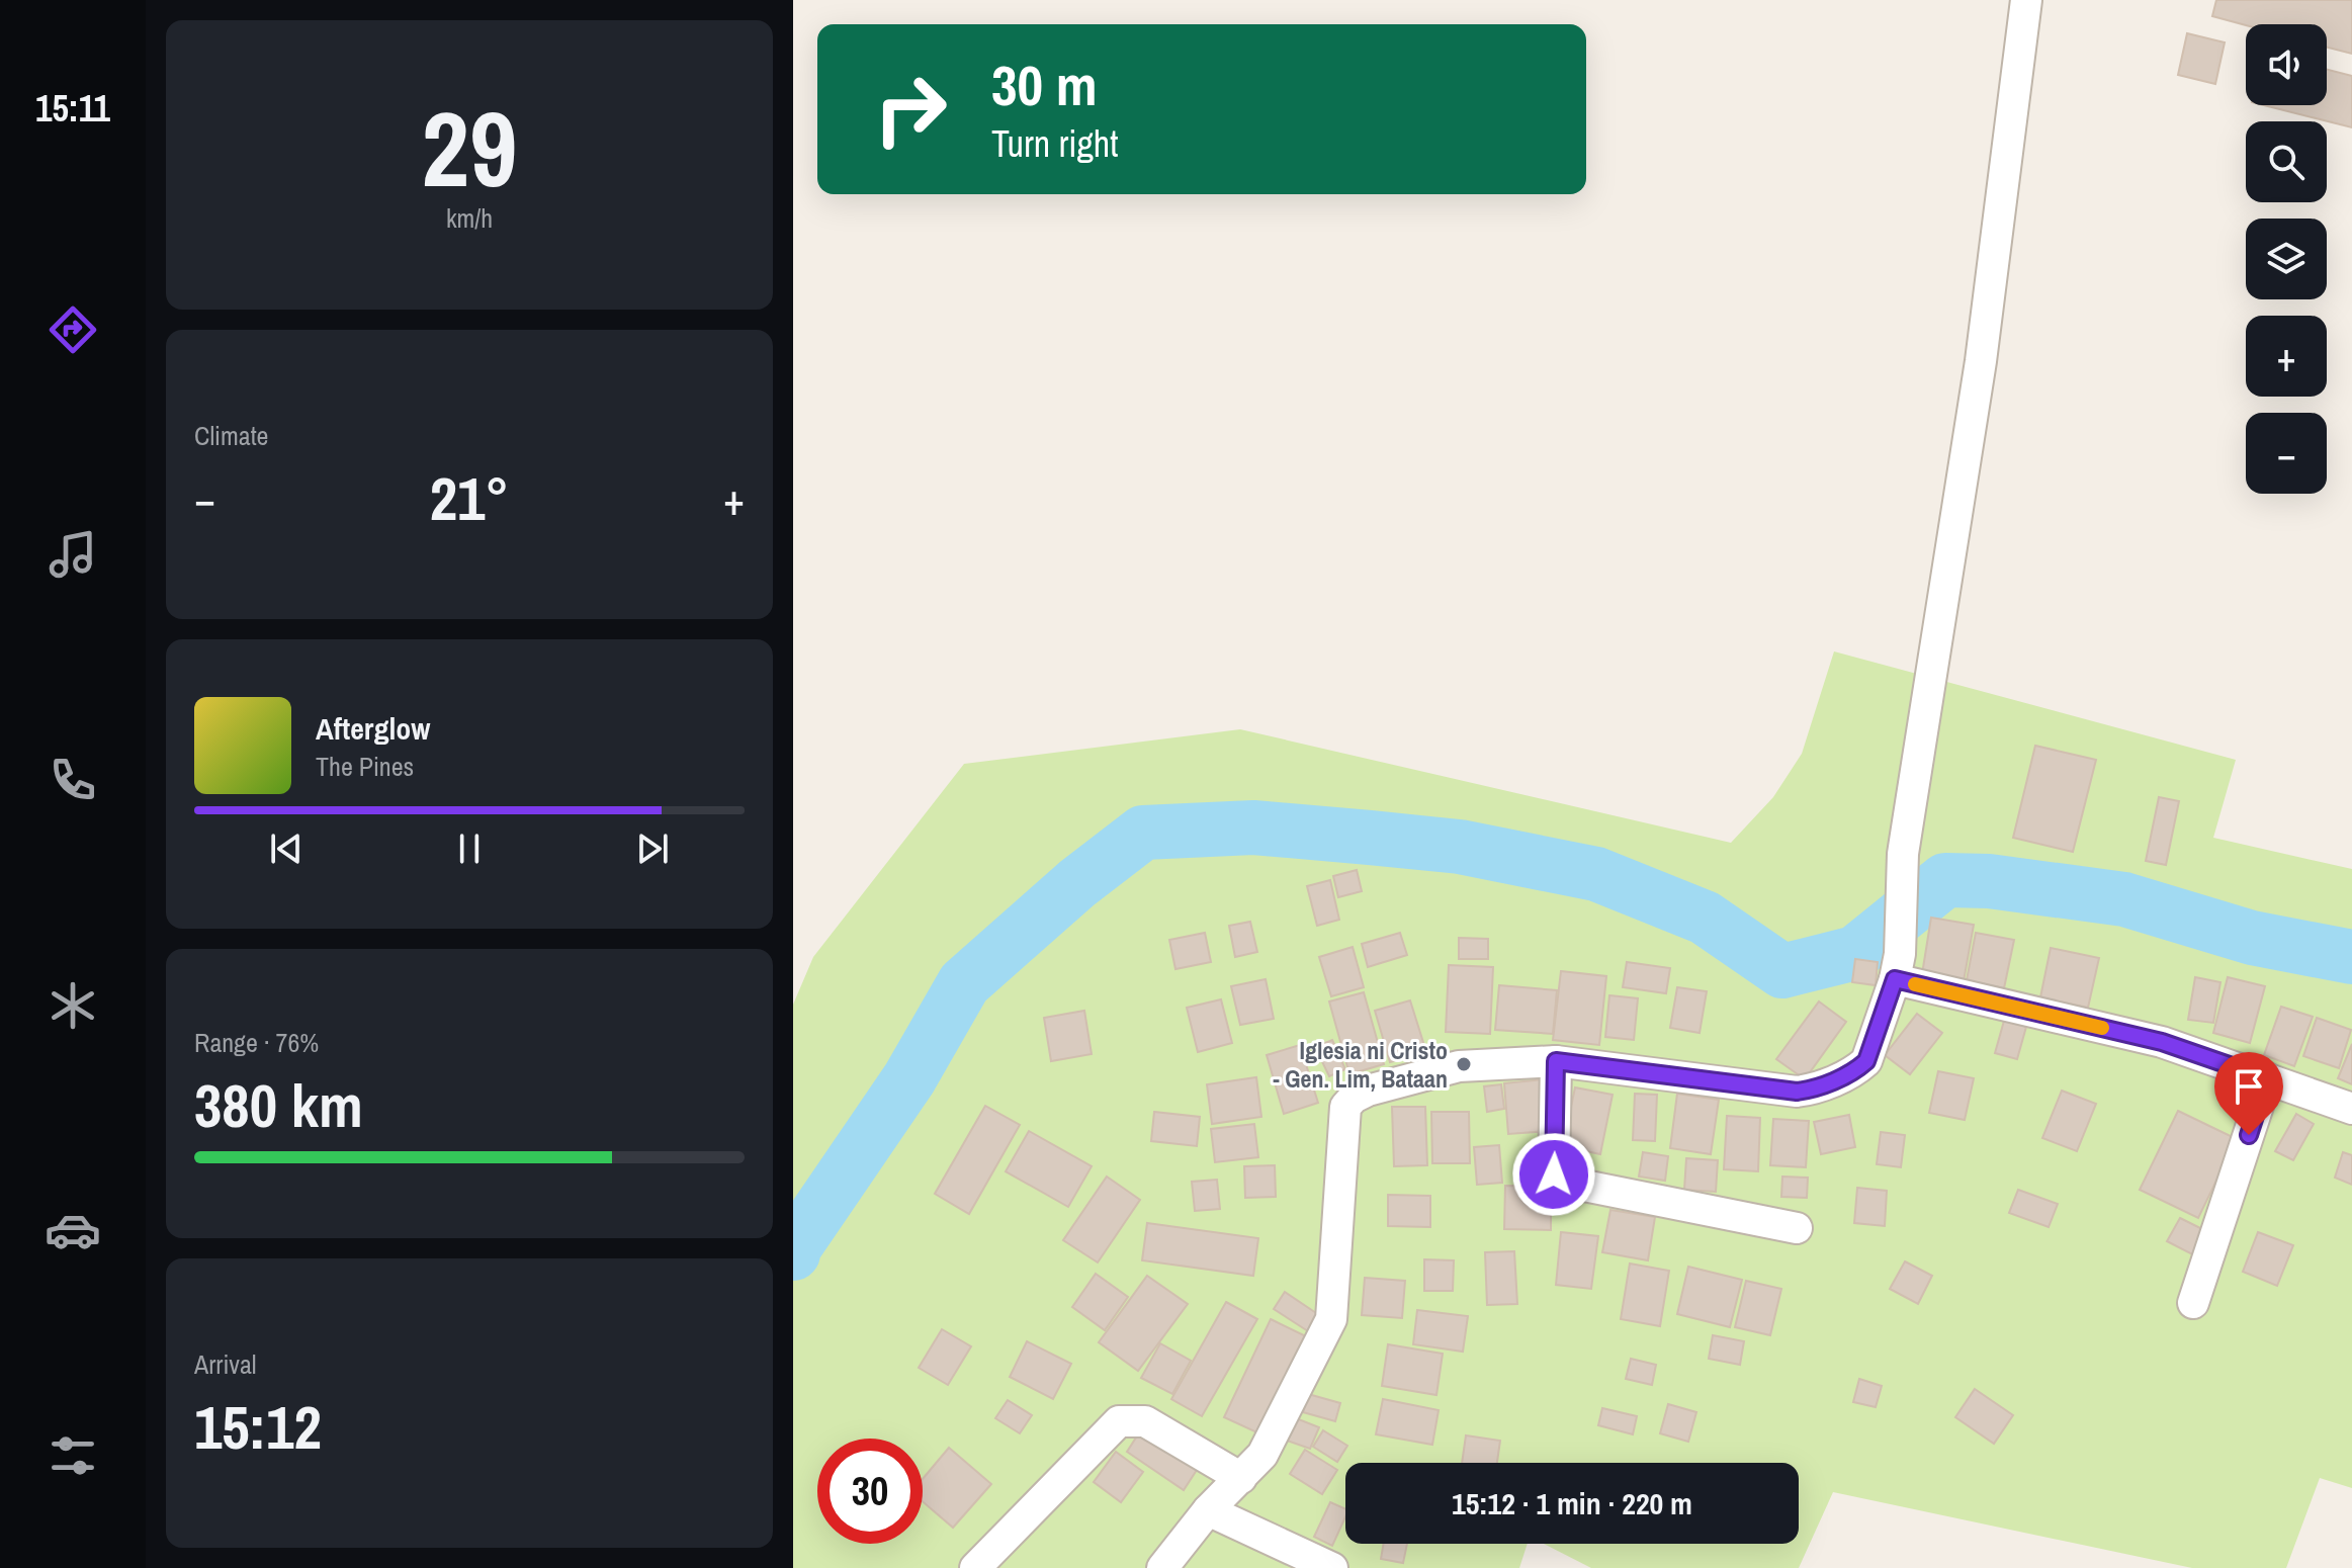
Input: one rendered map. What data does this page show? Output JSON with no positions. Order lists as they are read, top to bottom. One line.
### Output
{"places":["Iglesia ni Cristo - Gen. Lim, Bataan"],"page":{"tabs":"15:11","tile":[["29","km/h"],"Climate",["Range · 76%","380 km"],["Arrival","15:12"]],"map_buttons":["+","−"],"turn":["30 m","Turn right"],"heat":["−","21°","+"],"song":["Afterglow","The Pines"],"limit":"30","trip":"15:12 · 1 min · 220 m"}}
